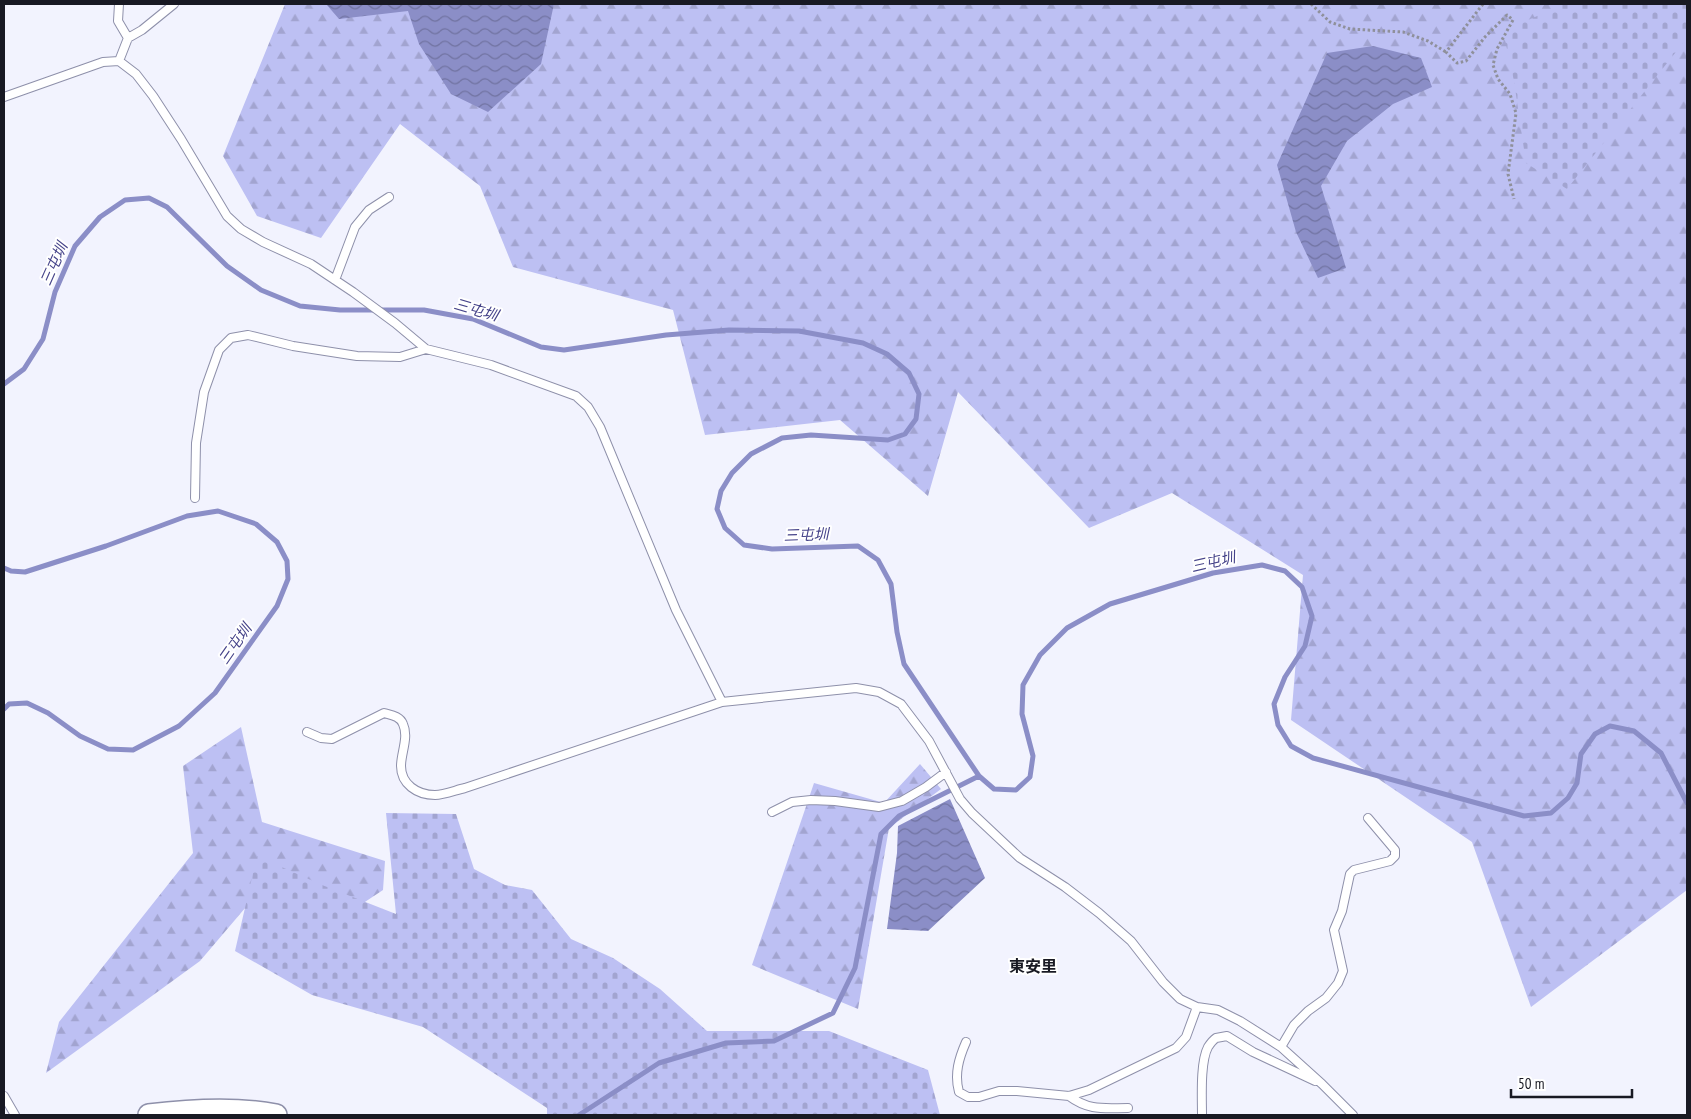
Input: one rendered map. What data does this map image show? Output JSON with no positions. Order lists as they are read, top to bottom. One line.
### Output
{"districts":["東安里"],"water":["三屯圳"],"scale_bar":"50 m"}
